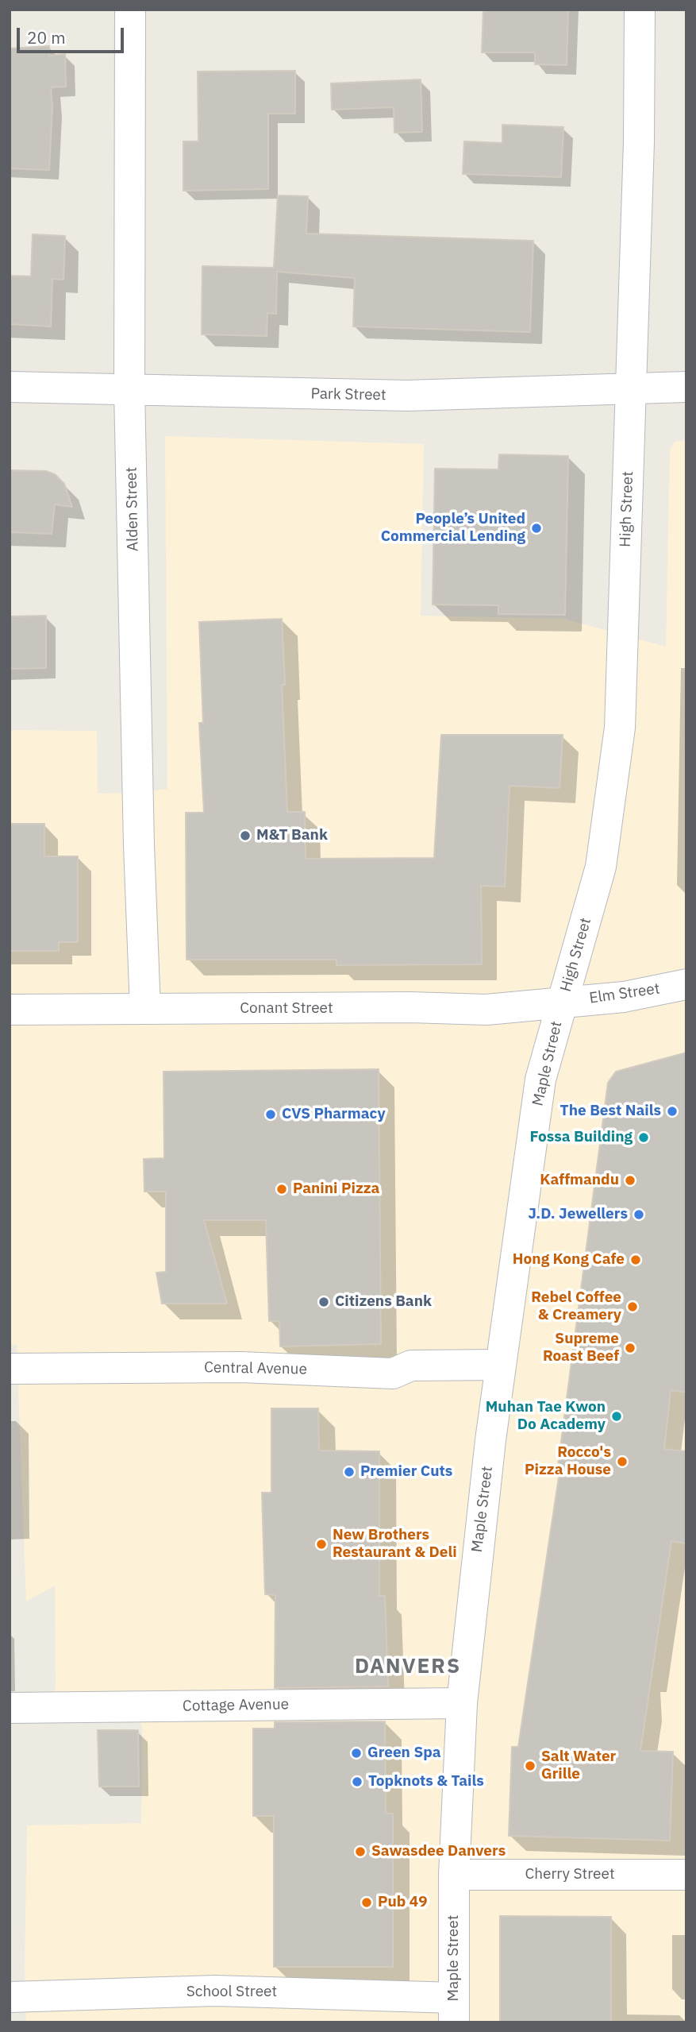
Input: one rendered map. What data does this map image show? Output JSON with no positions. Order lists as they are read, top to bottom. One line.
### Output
{"streets":{"street":["Park Street","Alden Street","High Street","Elm Street","Conant Street","Maple Street","Central Avenue","Cottage Avenue","Cherry Street","School Street"]},"crossings":[["Park Street","Alden Street"],["Park Street","High Street"],["Alden Street","Conant Street"],["High Street","Elm Street"],["High Street","Conant Street"],["High Street","Maple Street"],["Elm Street","Conant Street"],["Elm Street","Maple Street"],["Conant Street","Maple Street"],["Maple Street","Central Avenue"],["Maple Street","Cottage Avenue"],["Maple Street","Cherry Street"],["Maple Street","School Street"]],"districts":["DANVERS"],"places":["People’s United Commercial Lending","M&T Bank","The Best Nails","CVS Pharmacy","Fossa Building","Kaffmandu","Panini Pizza","J.D. Jewellers","Hong Kong Cafe","Citizens Bank","Rebel Coffee & Creamery","Supreme Roast Beef","Muhan Tae Kwon Do Academy","Rocco's Pizza House","Premier Cuts","New Brothers Restaurant & Deli","Green Spa","Salt Water Grille","Topknots & Tails","Sawasdee Danvers","Pub 49"],"scale_bar":"20 m"}
